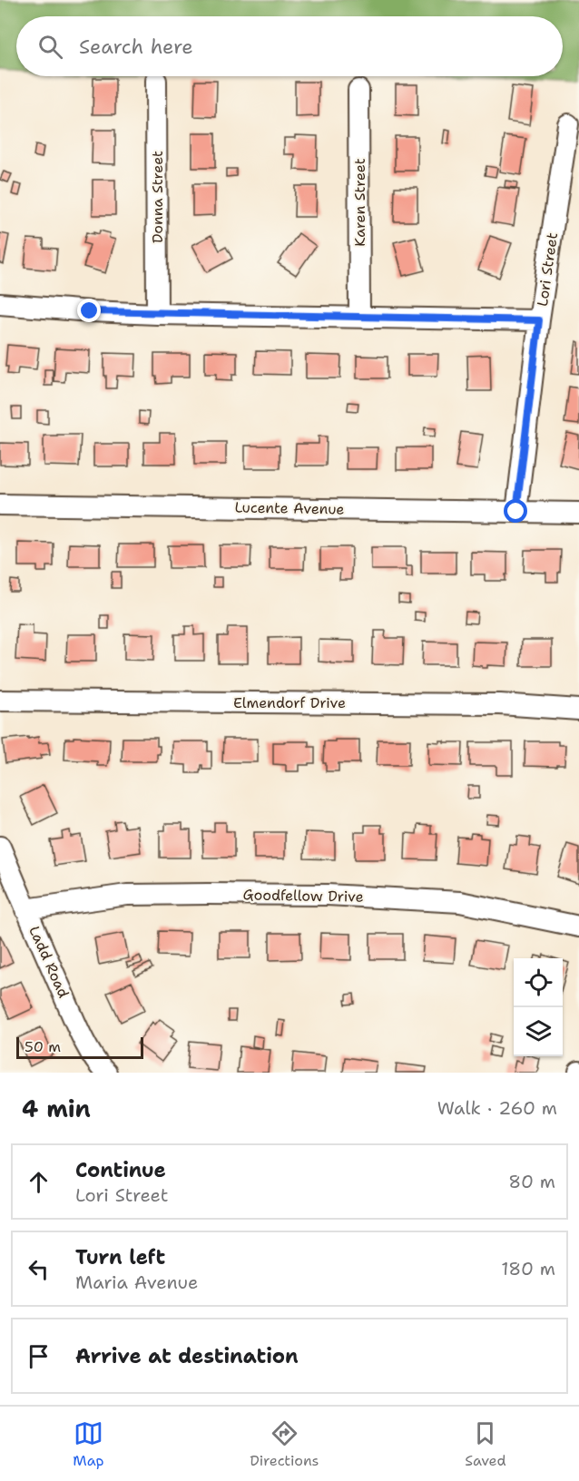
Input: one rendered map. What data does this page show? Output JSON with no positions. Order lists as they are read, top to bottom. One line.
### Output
{"streets":{"street":["Donna Street","Karen Street","Lori Street","Lucente Avenue","Elmendorf Drive","Goodfellow Drive","Ladd Road"]},"crossings":[["Lori Street","Lucente Avenue"],["Goodfellow Drive","Ladd Road"]],"scale_bar":"50 m","page":{"search":"Search here","scale":"50 m","heading":["4 min","Walk · 260 m"],"list":[["Continue","Lori Street","80 m"],["Turn left","Maria Avenue","180 m"],"Arrive at destination"],"nav":["Map","Directions","Saved"]}}
